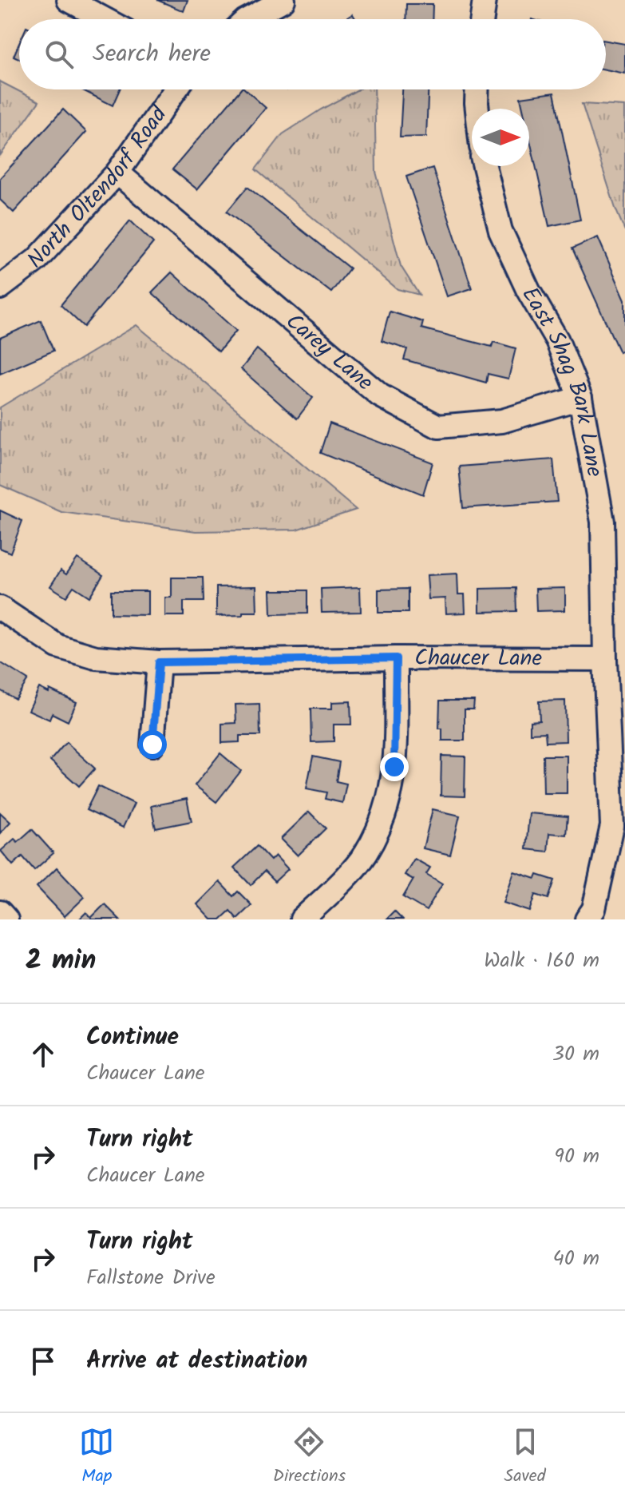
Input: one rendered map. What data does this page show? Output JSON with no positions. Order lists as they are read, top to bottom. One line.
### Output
{"streets":{"street":["North Oltendorf Road","Carey Lane","East Shag Bark Lane","Chaucer Lane"]},"crossings":[["North Oltendorf Road","Carey Lane"],["Carey Lane","East Shag Bark Lane"],["East Shag Bark Lane","Chaucer Lane"]],"north":"right","page":{"search":"Search here","heading":["2 min","Walk · 160 m"],"list":[["Continue","Chaucer Lane","30 m"],["Turn right","Chaucer Lane","90 m"],["Turn right","Fallstone Drive","40 m"],"Arrive at destination"],"nav":["Map","Directions","Saved"]}}
